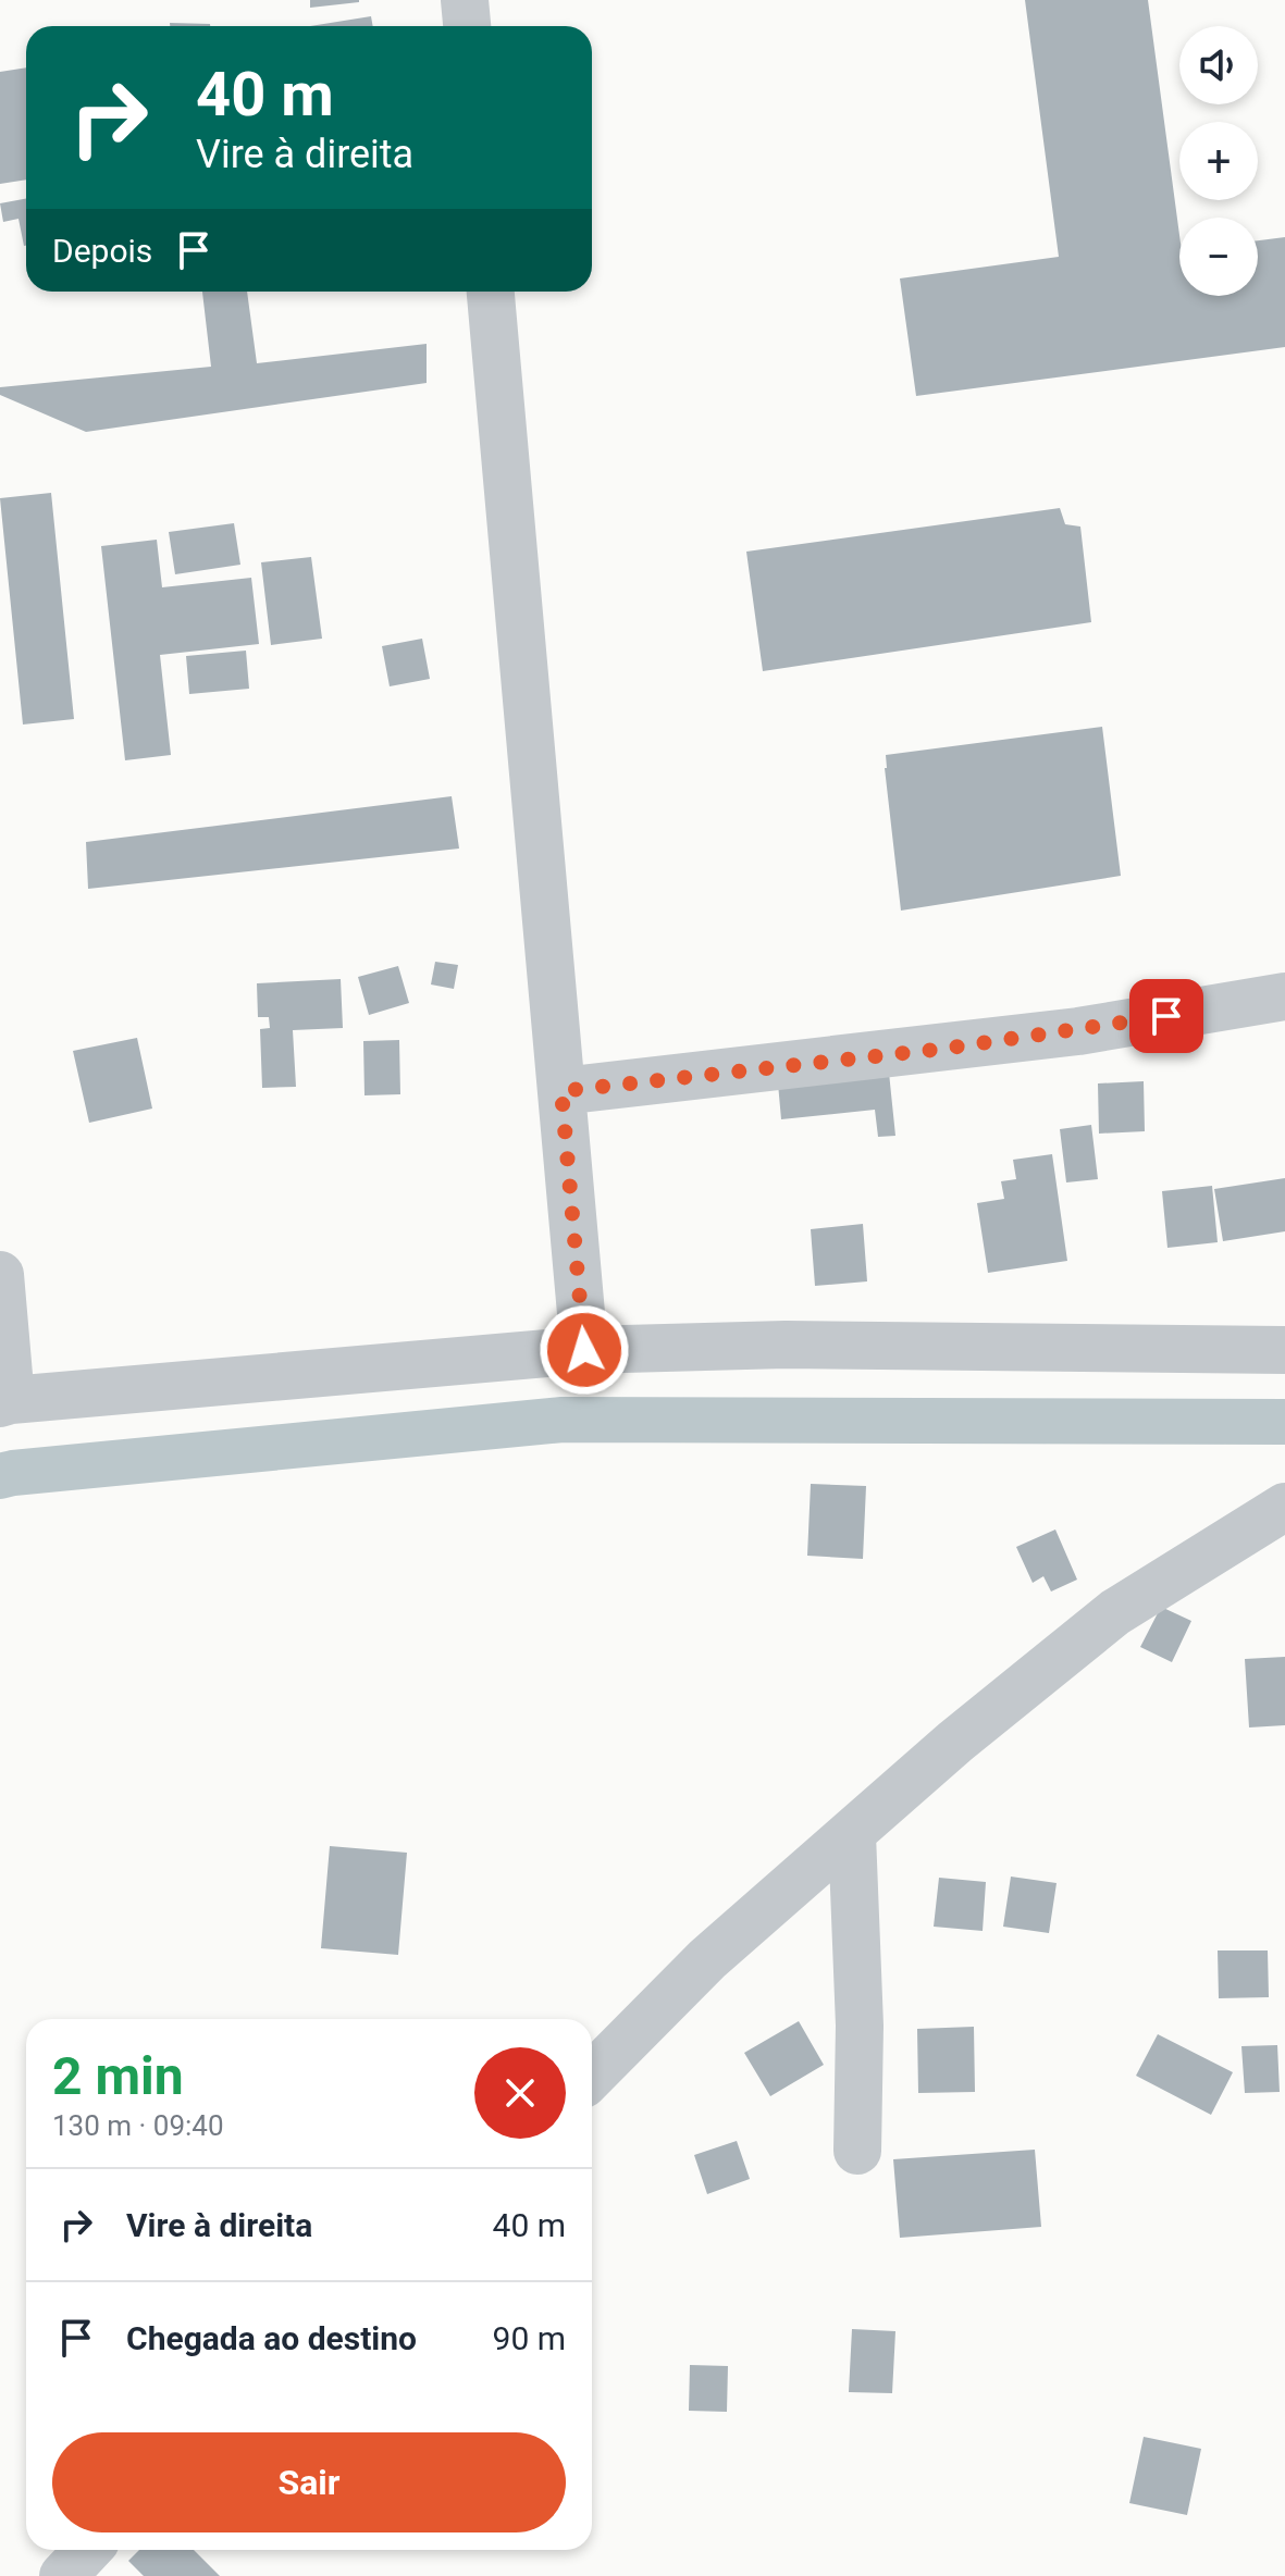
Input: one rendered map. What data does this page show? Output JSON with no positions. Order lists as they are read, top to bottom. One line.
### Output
{"page":{"map_buttons":["+","−"],"turn":["40 m","Vire à direita"],"then":"Depois","heading":["2 min","130 m · 09:40"],"list":[{"name":"Vire à direita","value":"40 m"},{"name":"Chegada ao destino","value":"90 m"}],"buttons":"Sair"}}
